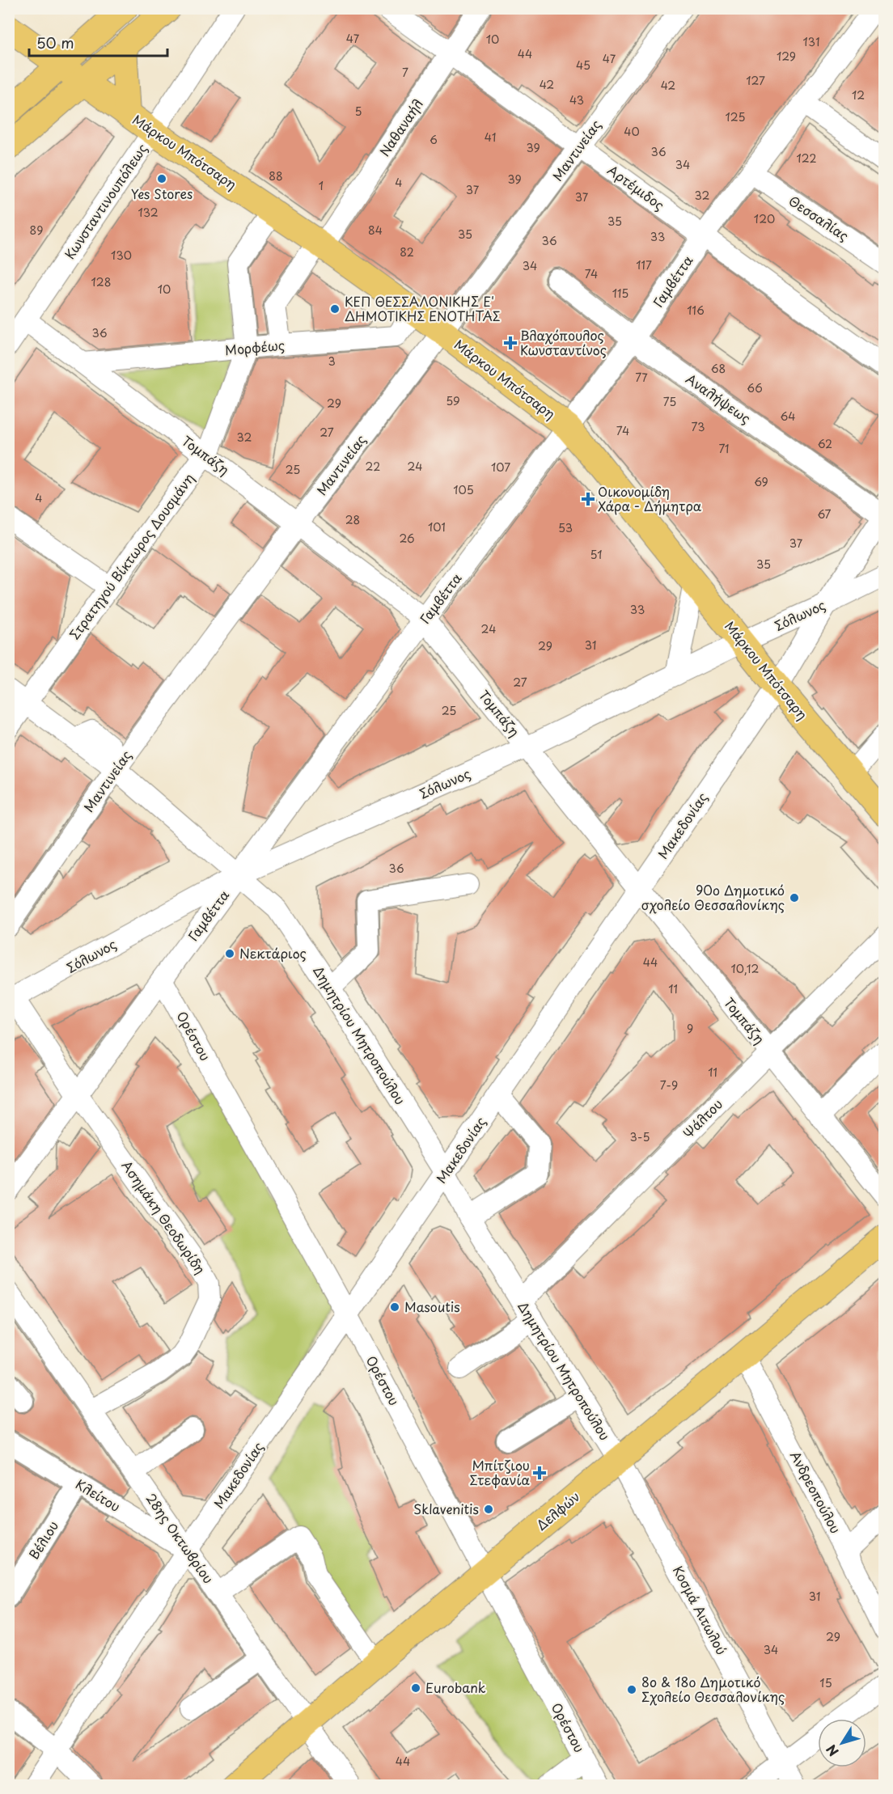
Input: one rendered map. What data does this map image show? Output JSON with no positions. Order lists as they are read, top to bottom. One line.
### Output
{"streets":{"main road":["Μάρκου Μπότσαρη","Δελφών"],"street":["Ναθαναήλ","Μαντινείας","Αρτέμιδος","Κωνσταντινουπόλεως","Θεσσαλίας","Γαμβέττα","Μορφέως","Αναλήψεως","Τομπάζη","Στρατηγού Βίκτωρος Δουσμάνη","Σόλωνος","Μακεδονίας","Δημητρίου Μητροπούλου","Ορέστου","Ψάλτου","Ασημάκη Θεοδωρίδη","Ανδρεοπούλου","Κλείτου","28ης Οκτωβρίου","Βέλιου","Κοσμά Αιτωλού"]},"crossings":[["Ναθαναήλ","Μάρκου Μπότσαρη"],["Ναθαναήλ","Αρτέμιδος"],["Ναθαναήλ","Μορφέως"],["Μαντινείας","Μάρκου Μπότσαρη"],["Μαντινείας","Αρτέμιδος"],["Μαντινείας","Τομπάζη"],["Μαντινείας","Δημητρίου Μητροπούλου"],["Μάρκου Μπότσαρη","Κωνσταντινουπόλεως"],["Μάρκου Μπότσαρη","Γαμβέττα"],["Μάρκου Μπότσαρη","Μορφέως"],["Μάρκου Μπότσαρη","Σόλωνος"],["Μάρκου Μπότσαρη","Μακεδονίας"],["Αρτέμιδος","Γαμβέττα"],["Κωνσταντινουπόλεως","Τομπάζη"],["Θεσσαλίας","Γαμβέττα"],["Γαμβέττα","Αναλήψεως"],["Γαμβέττα","Τομπάζη"],["Γαμβέττα","Σόλωνος"],["Γαμβέττα","Δημητρίου Μητροπούλου"],["Γαμβέττα","Ορέστου"],["Γαμβέττα","Ασημάκη Θεοδωρίδη"],["Μορφέως","Τομπάζη"],["Μορφέως","Στρατηγού Βίκτωρος Δουσμάνη"],["Αναλήψεως","Μακεδονίας"],["Τομπάζη","Στρατηγού Βίκτωρος Δουσμάνη"],["Τομπάζη","Σόλωνος"],["Τομπάζη","Μακεδονίας"],["Τομπάζη","Ψάλτου"],["Στρατηγού Βίκτωρος Δουσμάνη","Δημητρίου Μητροπούλου"],["Σόλωνος","Μακεδονίας"],["Σόλωνος","Δημητρίου Μητροπούλου"],["Σόλωνος","Ασημάκη Θεοδωρίδη"],["Μακεδονίας","Δημητρίου Μητροπούλου"],["Μακεδονίας","Ορέστου"],["Μακεδονίας","Κλείτου"],["Μακεδονίας","28ης Οκτωβρίου"],["Δημητρίου Μητροπούλου","Ψάλτου"],["Δημητρίου Μητροπούλου","Δελφών"],["Δημητρίου Μητροπούλου","Κοσμά Αιτωλού"],["Ορέστου","Δελφών"],["Ασημάκη Θεοδωρίδη","28ης Οκτωβρίου"],["Ανδρεοπούλου","Δελφών"],["Κλείτου","28ης Οκτωβρίου"],["Κλείτου","Βέλιου"],["Δελφών","28ης Οκτωβρίου"],["Δελφών","Κοσμά Αιτωλού"]],"places":{"other":["Yes Stores","ΚΕΠ ΘΕΣΣΑΛΟΝΙΚΗΣ Ε' ΔΗΜΟΤΙΚΗΣ ΕΝΟΤΗΤΑΣ","90ο Δημοτικό σχολείο Θεσσαλονίκης","Νεκτάριος","Masoutis","Sklavenitis","Eurobank","8ο & 18ο Δημοτικό Σχολείο Θεσσαλονίκης"],"health":["Βλαχόπουλος Κωνσταντίνος","Οικονομίδη Χάρα - Δήμητρα","Μπίτζιου Στεφανία"]},"house_numbers":["47","10","131","44","129","47","45","7","127","42","42","12","43","5","125","40","41","6","39","36","122","34","88","39","4","1","37","32","37","132","120","35","89","84","35","33","36","82","130","117","34","74","128","10","115","116","36","3","68","77","66","59","75","29","64","73","74","27","32","62","71","22","24","107","25","69","105","4","67","28","101","53","26","37","51","35","33","24","31","29","27","25","36","44","10,12","11","9","11","7-9","3-5","31","29","34","15","44"],"scale_bar":"50 m","north":"bottom left"}
